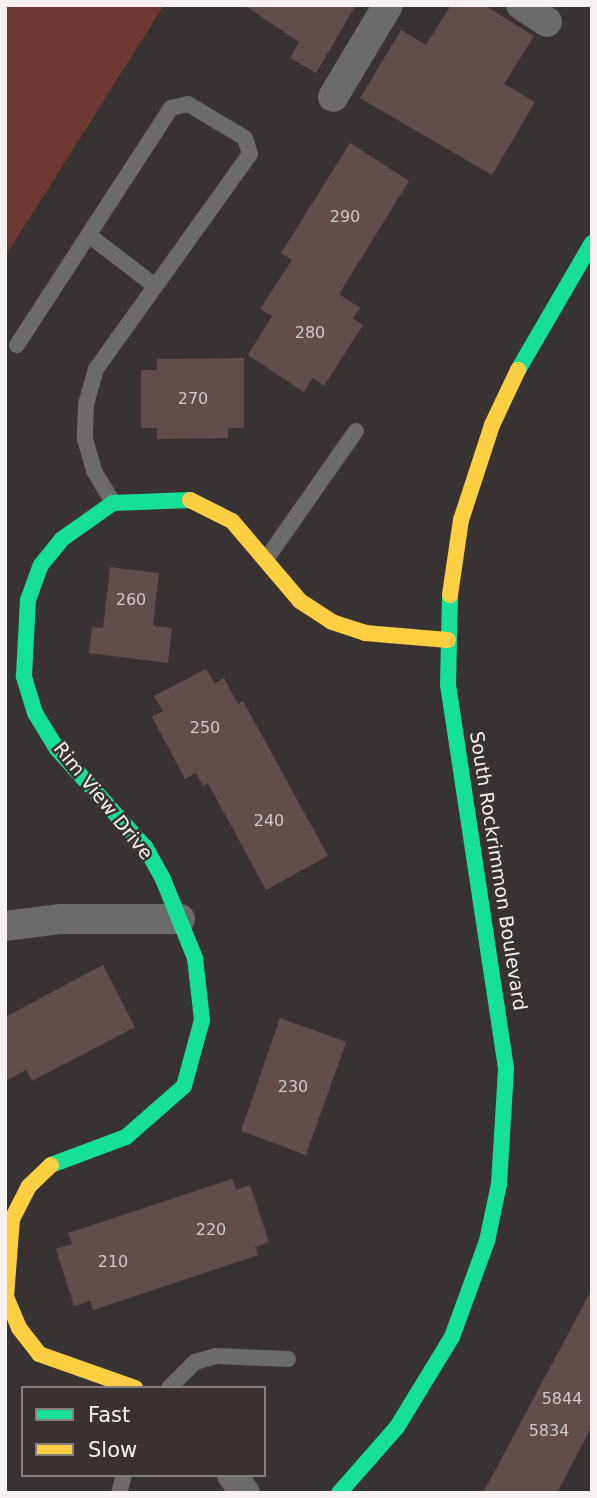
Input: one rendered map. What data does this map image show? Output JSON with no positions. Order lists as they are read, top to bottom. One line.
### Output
{"streets":{"street":["Rim View Drive","South Rockrimmon Boulevard"]},"crossings":[["Rim View Drive","South Rockrimmon Boulevard"]],"house_numbers":["290","280","270","260","250","240","230","220","210","5844","5834"],"legend":["Fast","Slow"]}
